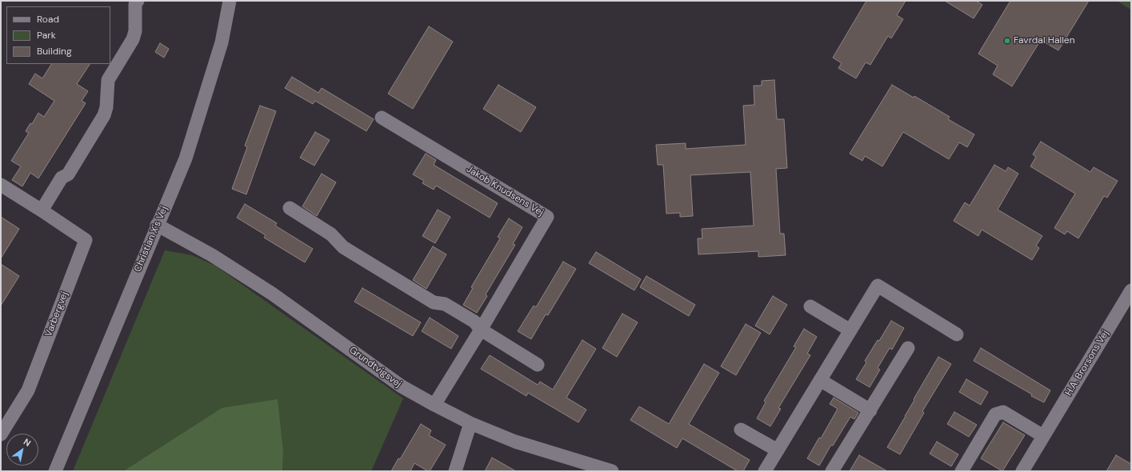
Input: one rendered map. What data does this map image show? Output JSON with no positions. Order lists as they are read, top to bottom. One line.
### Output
{"streets":{"street":["Jakob Knudsens Vej","Christian X's Vej","Varbergvej","H.A. Brorsons Vej","Grundtvigsvej"]},"crossings":[["Jakob Knudsens Vej","Grundtvigsvej"],["Christian X's Vej","Grundtvigsvej"]],"places":["Favrdal Hallen"],"legend":["Road","Park","Building"],"north":"top right"}
